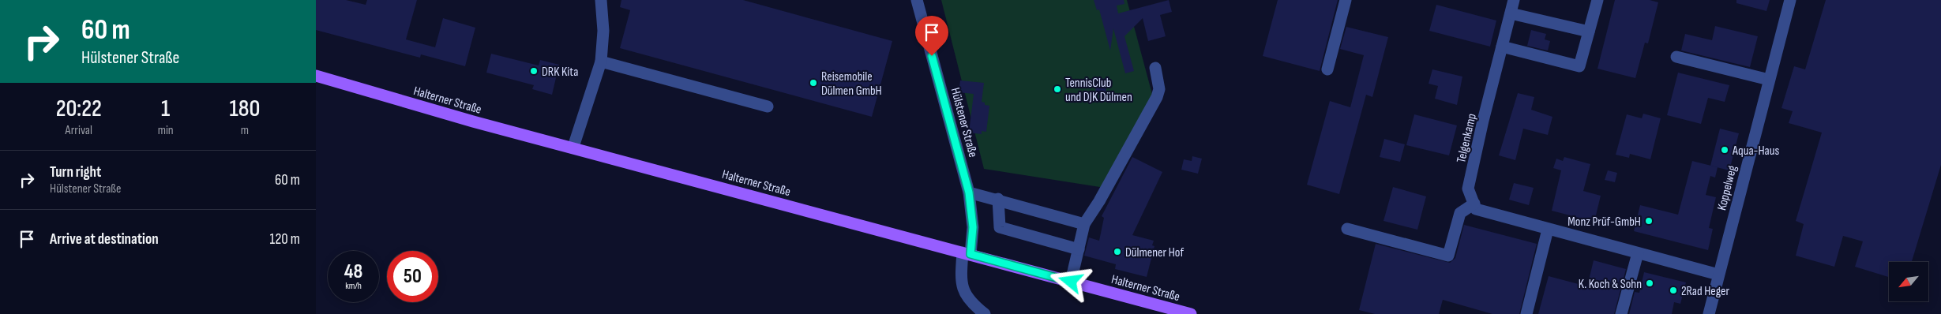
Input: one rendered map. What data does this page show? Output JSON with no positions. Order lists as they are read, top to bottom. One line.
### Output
{"streets":{"main road":["Halterner Straße"],"street":["Hülstener Straße","Telgenkamp","Koppelweg"]},"crossings":[["Halterner Straße","Hülstener Straße"]],"places":["DRK Kita","Reisemobile Dülmen GmbH","TennisClub und DJK Dülmen","Aqua-Haus","Monz Prüf-GmbH","Dülmener Hof","K. Koch & Sohn","2Rad Heger"],"north":"bottom left","page":{"turn":["60 m","Hülstener Straße"],"eta":["20:22","Arrival","1","min","180","m"],"list":[{"name":"Turn right","note":"Hülstener Straße","value":"60 m"},{"name":"Arrive at destination","value":"120 m"}],"speed":"48 km/h","limit":"50"}}
